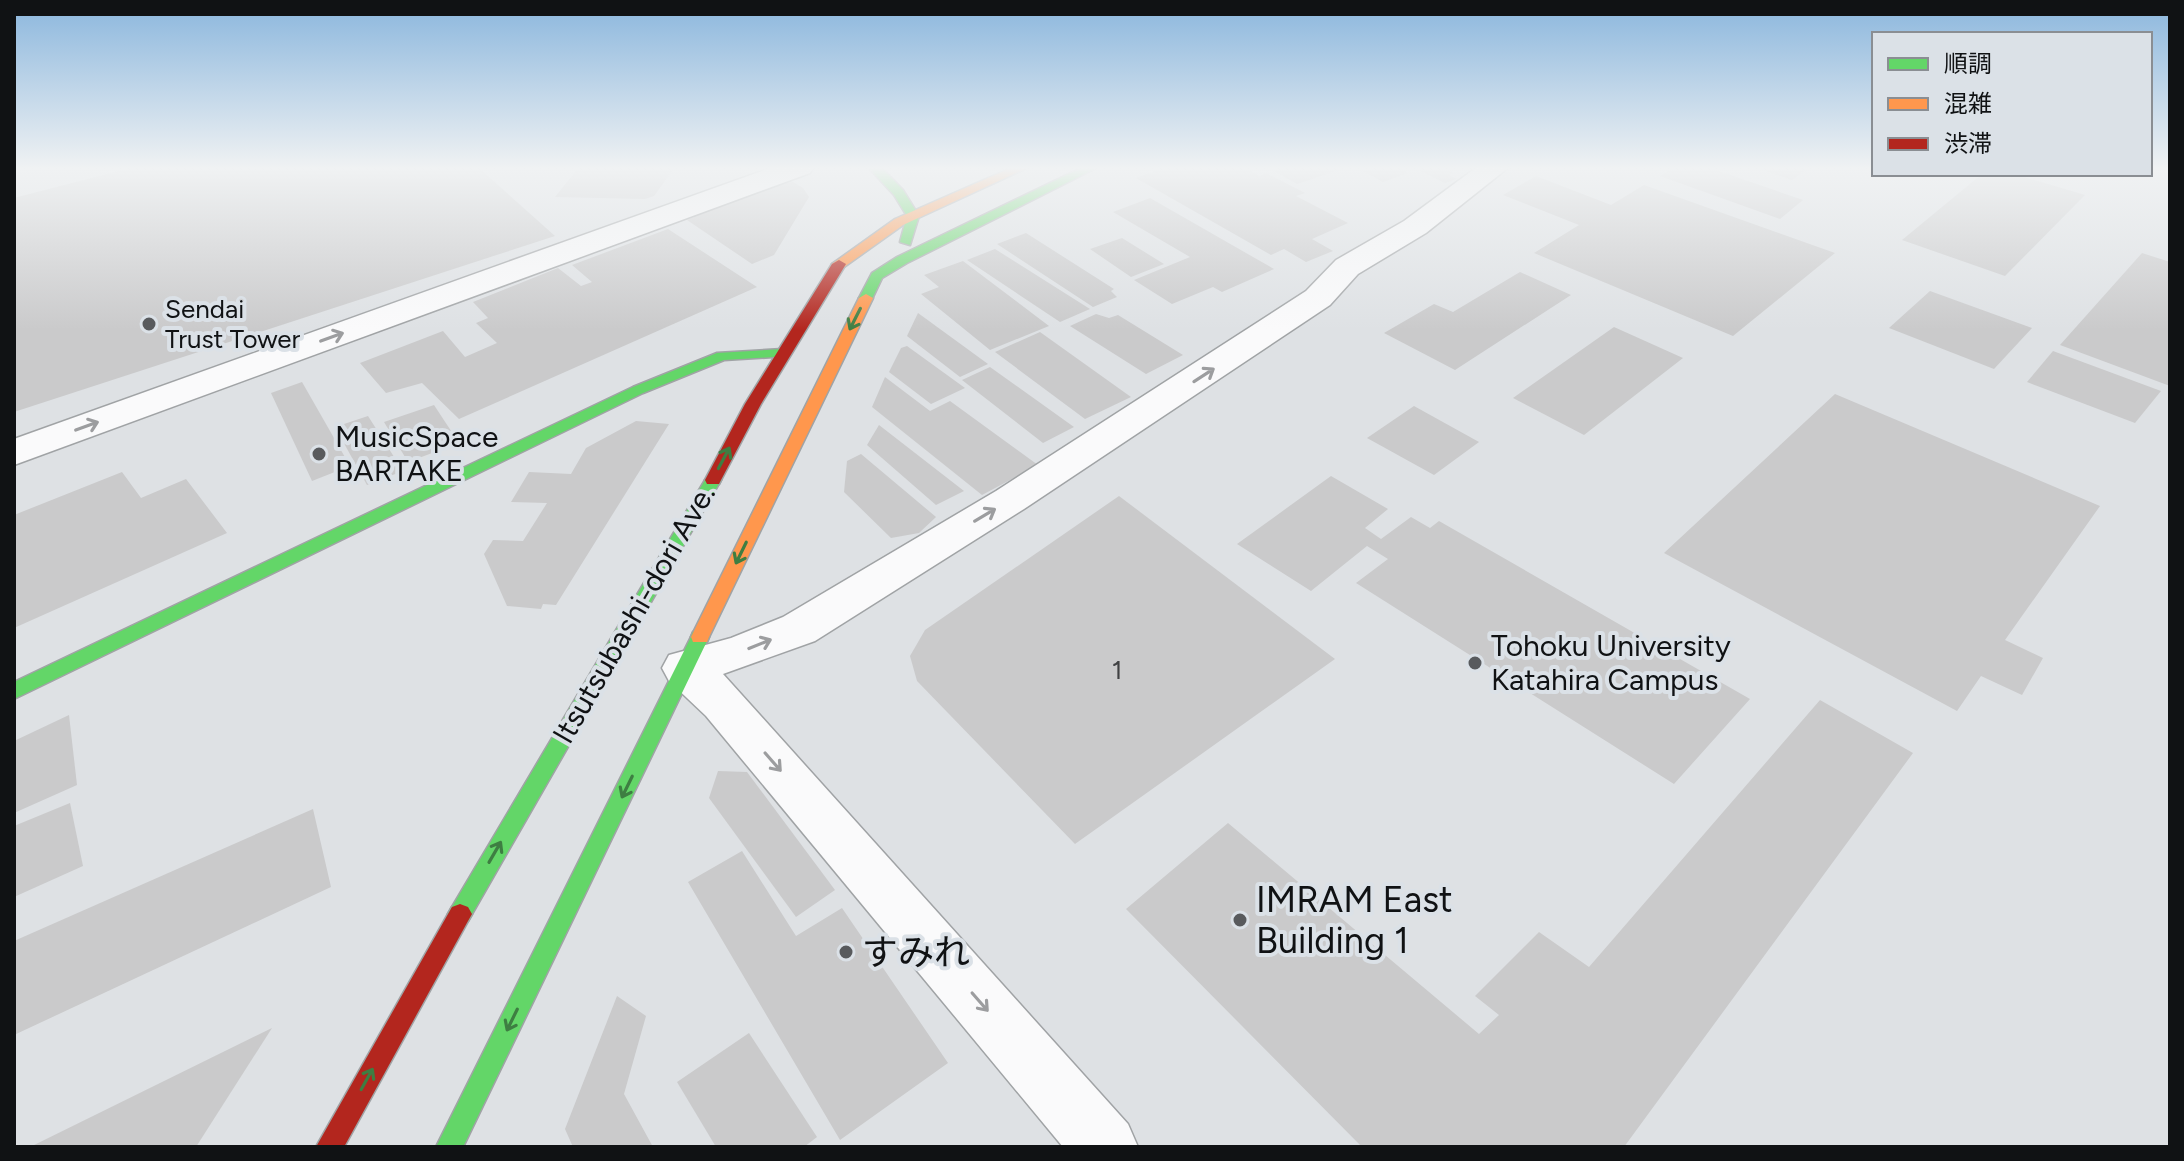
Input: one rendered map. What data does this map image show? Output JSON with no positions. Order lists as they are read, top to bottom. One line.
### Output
{"streets":{"street":["Itsutsubashi-dori Ave."]},"places":["Sendai Trust Tower","MusicSpace BARTAKE","Tohoku University Katahira Campus","IMRAM East Building 1","すみれ"],"house_numbers":["1"],"legend":["順調","混雑","渋滞"]}
